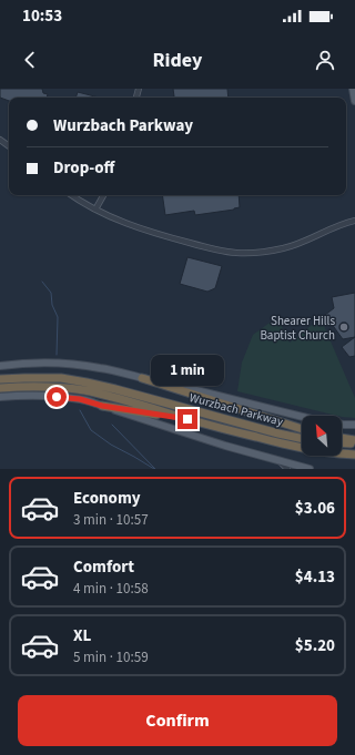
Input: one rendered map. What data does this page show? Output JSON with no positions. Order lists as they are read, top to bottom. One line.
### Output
{"streets":{"highway":["Wurzbach Parkway"]},"places":["Shearer Hills Baptist Church"],"north":"top left","page":{"status":"10:53","header":"Ridey","banner":["Wurzbach Parkway","Drop-off"],"bubble":"1 min","list":[{"name":"Economy","note":"3 min · 10:57","value":"$3.06"},{"name":"Comfort","note":"4 min · 10:58","value":"$4.13"},{"name":"XL","note":"5 min · 10:59","value":"$5.20"}],"buttons":"Confirm"}}
